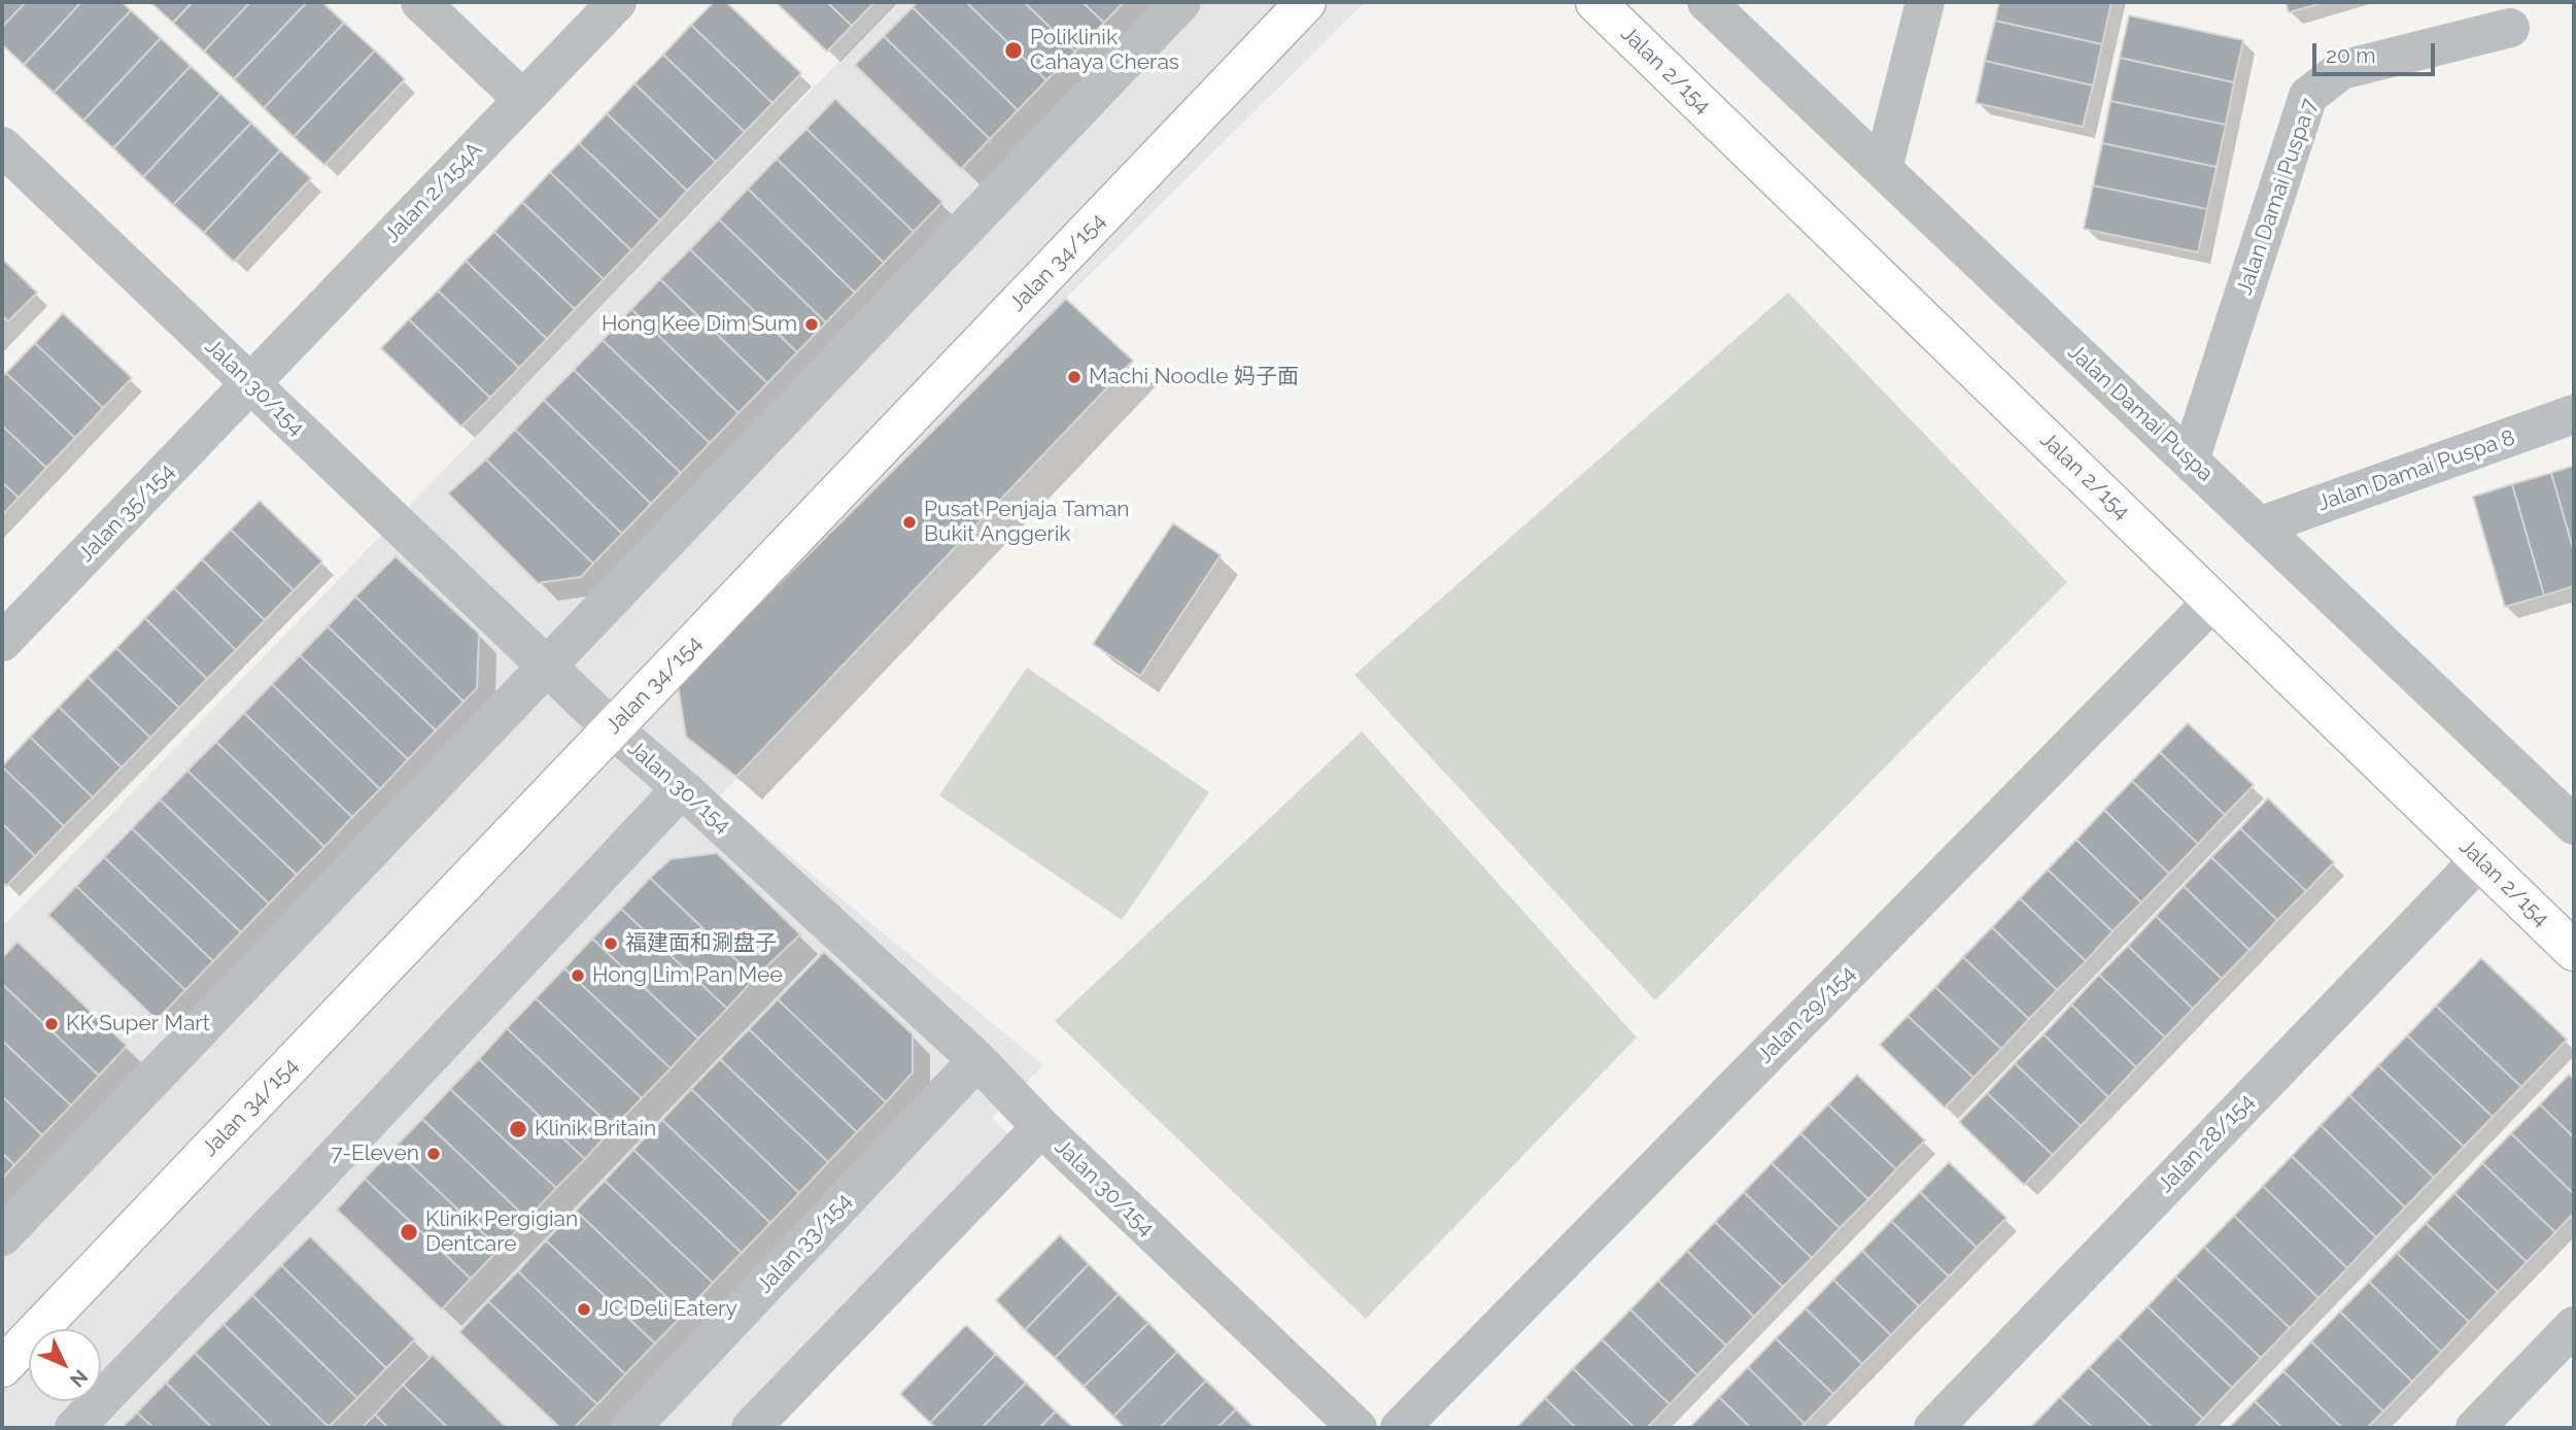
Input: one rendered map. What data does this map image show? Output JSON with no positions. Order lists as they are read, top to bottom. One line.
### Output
{"streets":{"street":["Jalan 2/154","Jalan 2/154A","Jalan Damai Puspa 7","Jalan 34/154","Jalan 30/154","Jalan Damai Puspa","Jalan Damai Puspa 8","Jalan 35/154","Jalan 29/154","Jalan 28/154","Jalan 33/154"]},"crossings":[["Jalan 2/154","Jalan 29/154"],["Jalan 2/154","Jalan 28/154"],["Jalan 2/154A","Jalan 30/154"],["Jalan 2/154A","Jalan 35/154"],["Jalan Damai Puspa 7","Jalan Damai Puspa"],["Jalan 34/154","Jalan 30/154"],["Jalan 30/154","Jalan 35/154"],["Jalan 30/154","Jalan 33/154"],["Jalan Damai Puspa","Jalan Damai Puspa 8"]],"places":["Poliklinik Cahaya Cheras","Hong Kee Dim Sum","Machi Noodle 妈子面","Pusat Penjaja Taman Bukit Anggerik","福建面和涮盘子","Hong Lim Pan Mee","KK Super Mart","Klinik Britain","7-Eleven","Klinik Pergigian Dentcare","JC Deli Eatery"],"scale_bar":"20 m","north":"bottom right"}
